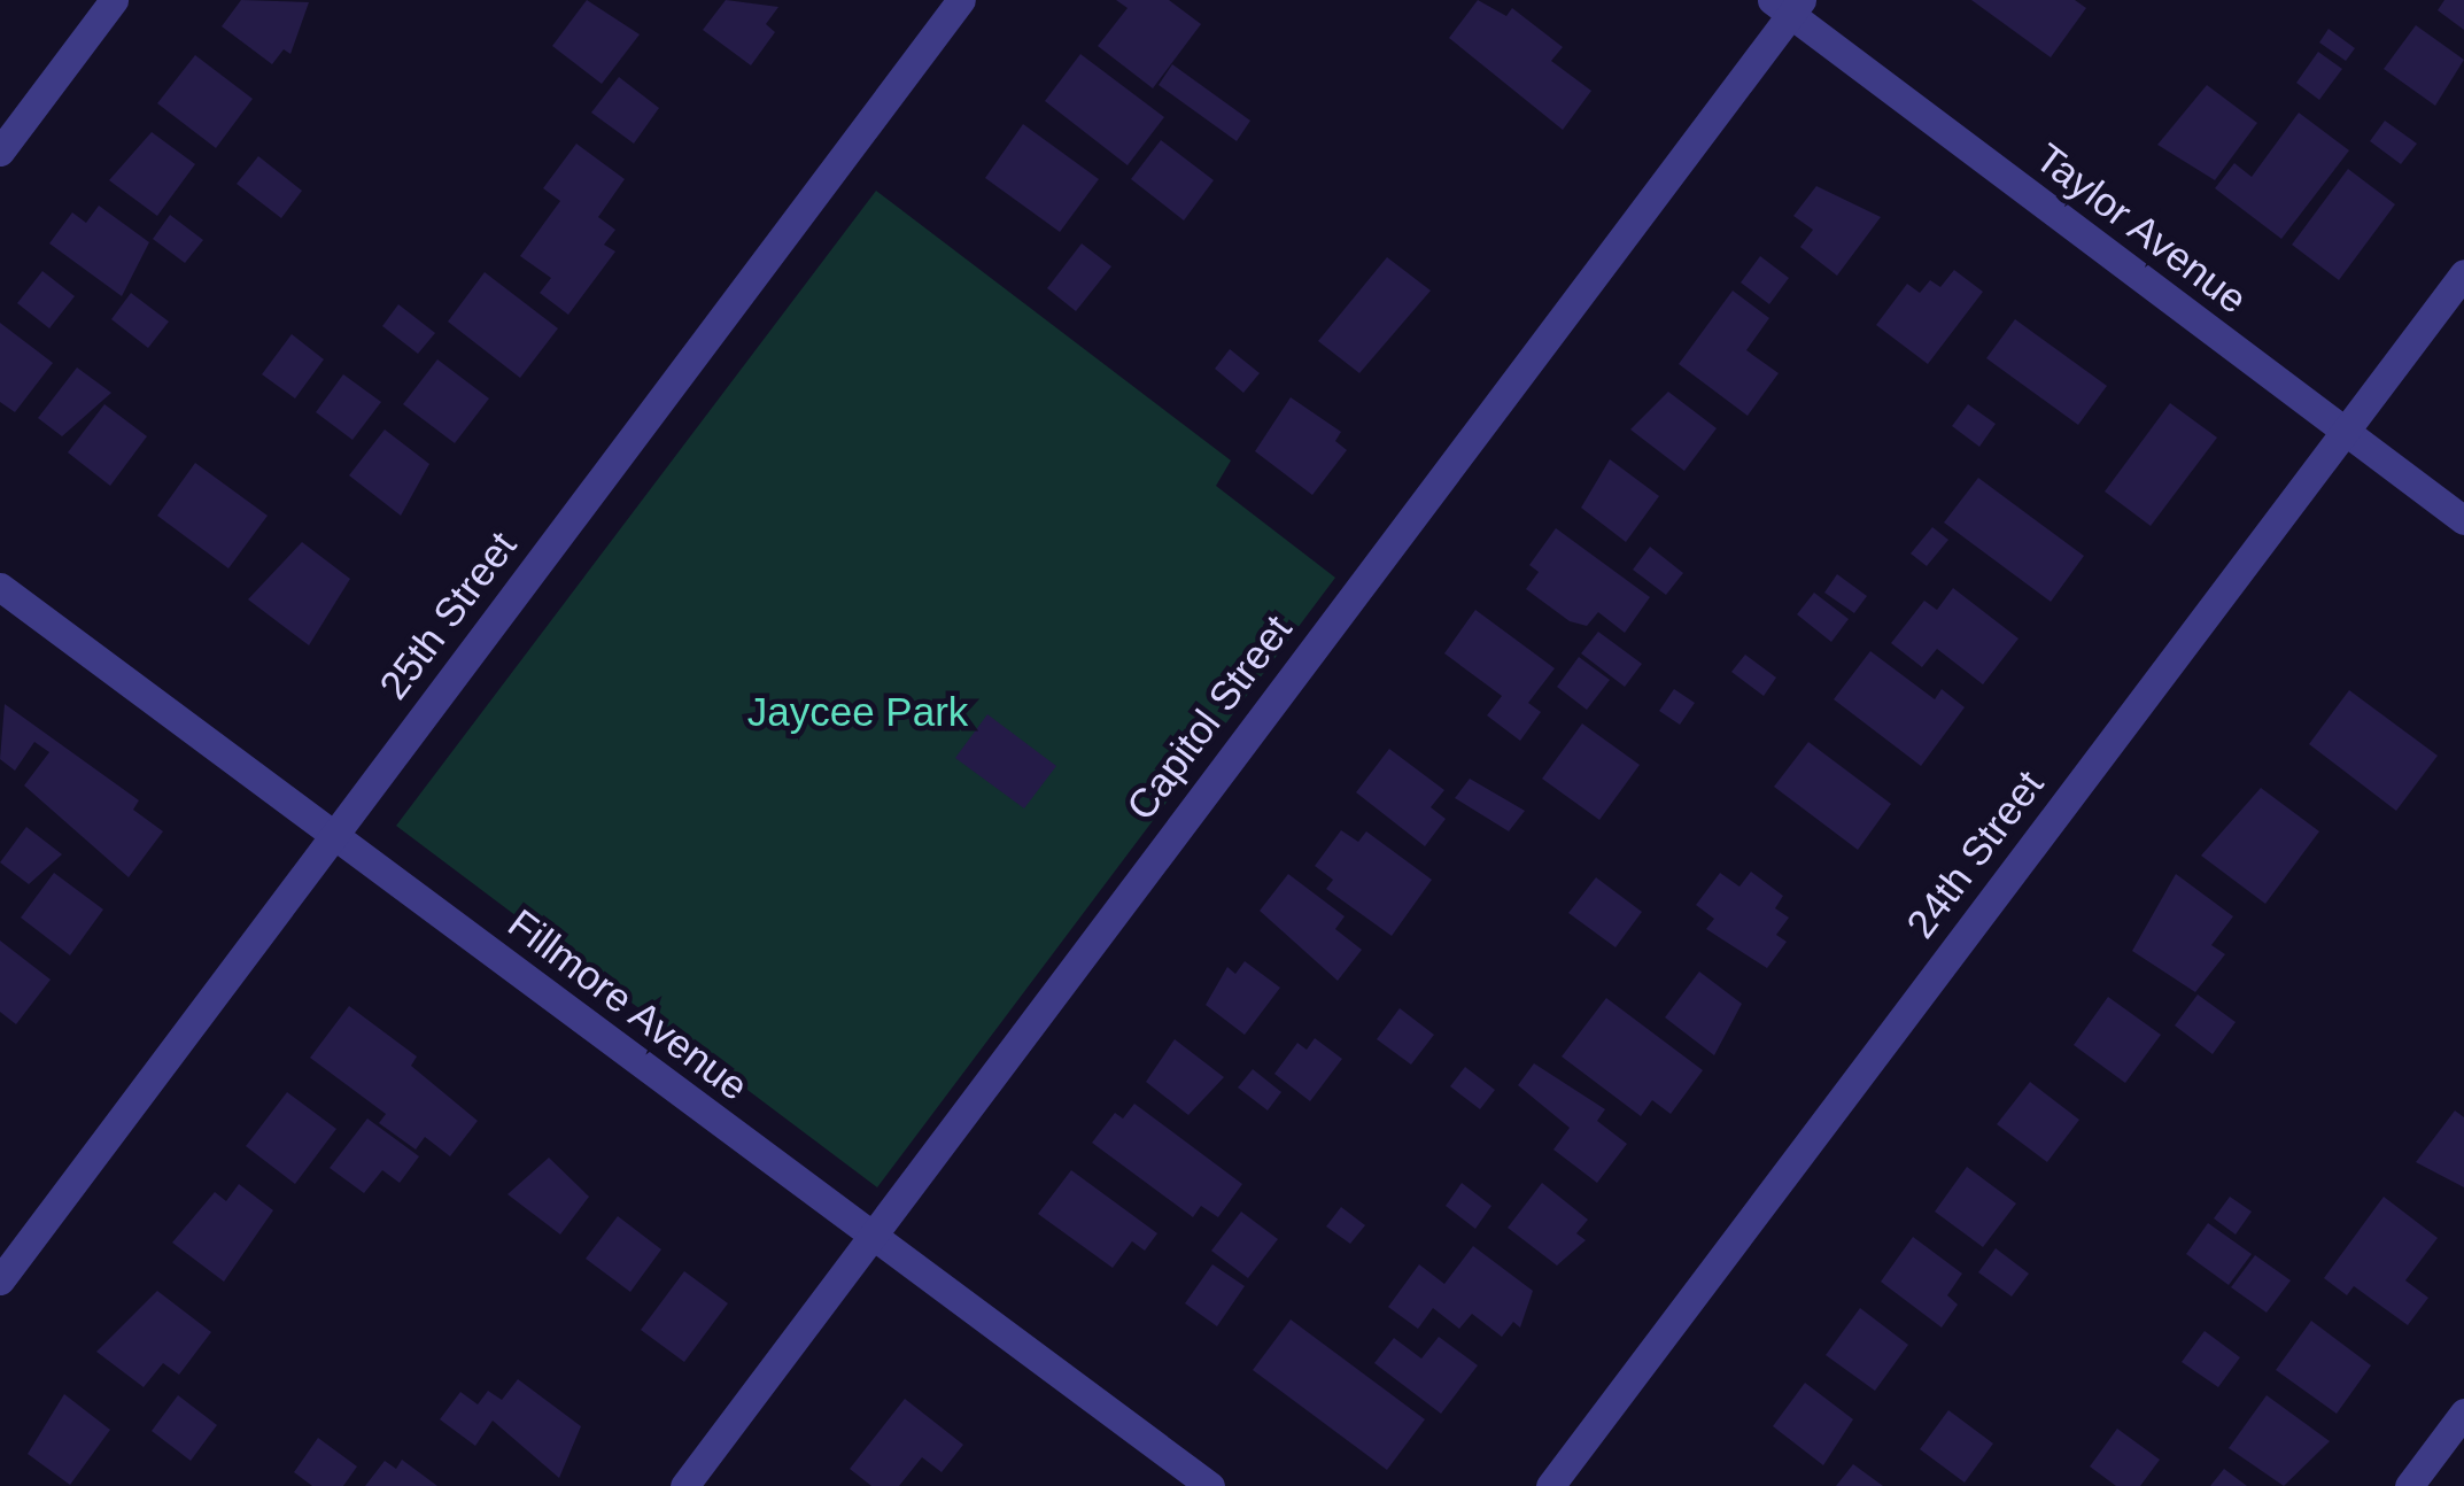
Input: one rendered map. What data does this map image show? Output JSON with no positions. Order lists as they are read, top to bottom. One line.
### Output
{"streets":{"street":["Taylor Avenue","25th Street","Capitol Street","24th Street","Fillmore Avenue"]},"crossings":[["Taylor Avenue","Capitol Street"],["Taylor Avenue","24th Street"],["25th Street","Fillmore Avenue"],["Capitol Street","Fillmore Avenue"]],"parks":["Jaycee Park"]}
